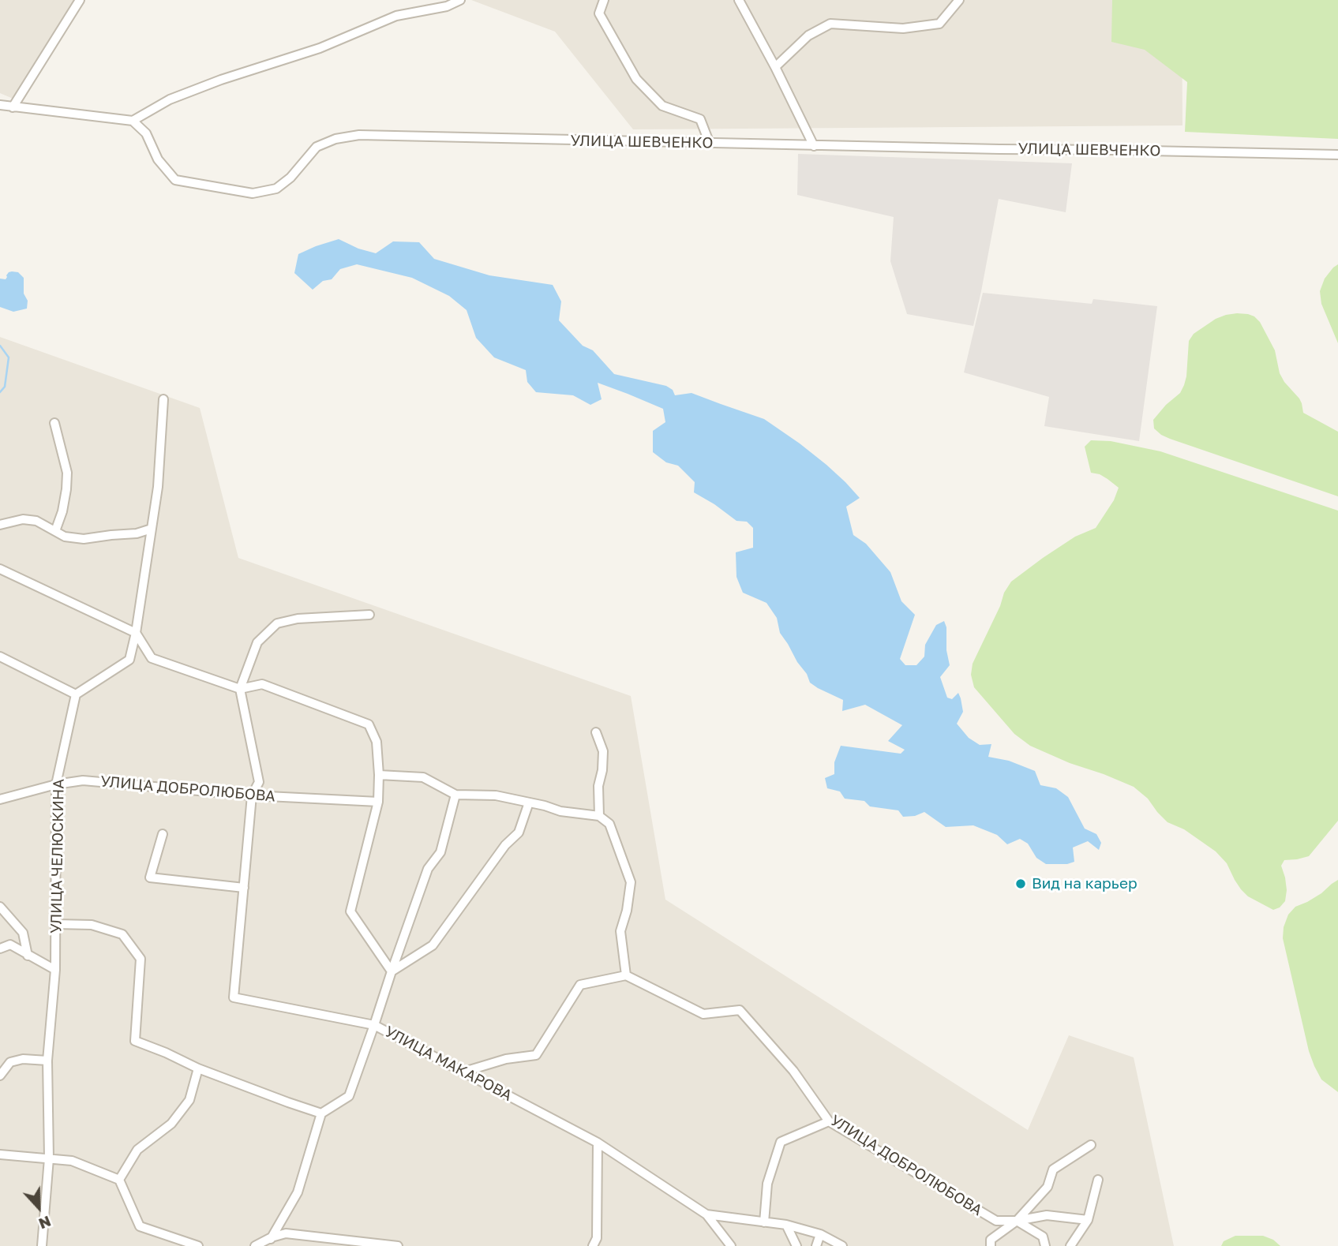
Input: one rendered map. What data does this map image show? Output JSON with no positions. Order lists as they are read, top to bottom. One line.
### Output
{"streets":{"street":["УЛИЦА ШЕВЧЕНКО","УЛИЦА ДОБРОЛЮБОВА","УЛИЦА ЧЕЛЮСКИНА","УЛИЦА МАКАРОВА"]},"crossings":[["УЛИЦА ДОБРОЛЮБОВА","УЛИЦА ЧЕЛЮСКИНА"]],"places":["Вид на карьер"],"north":"bottom"}
